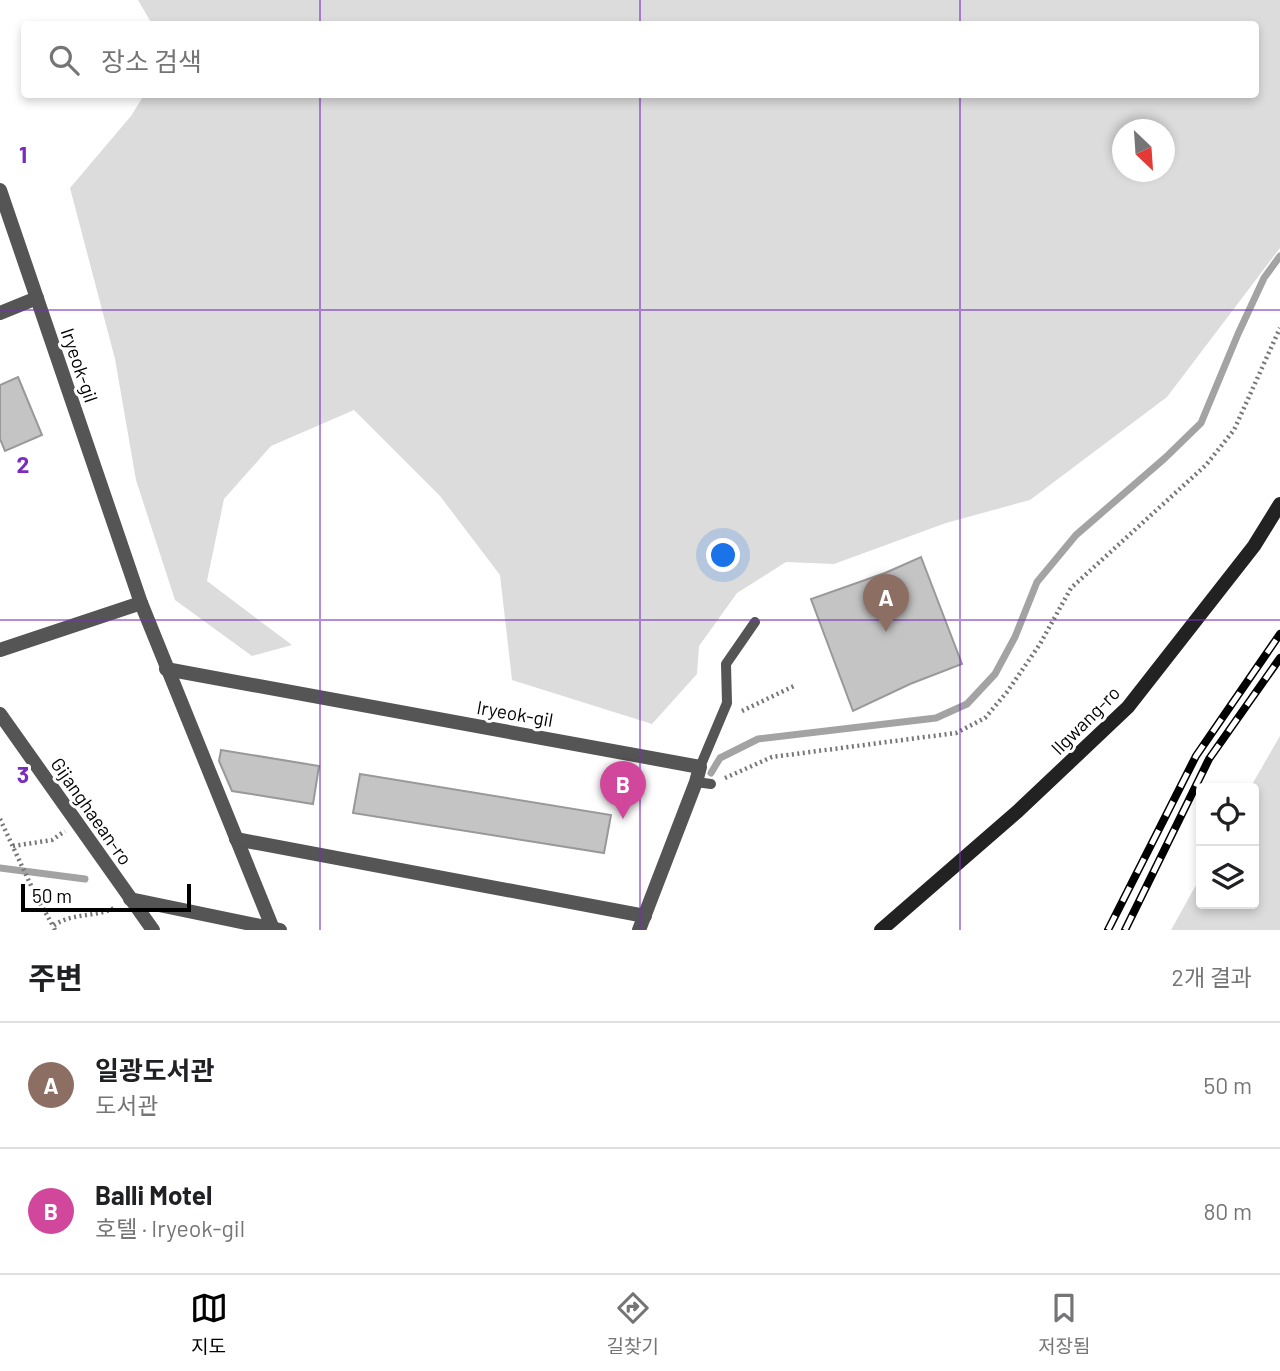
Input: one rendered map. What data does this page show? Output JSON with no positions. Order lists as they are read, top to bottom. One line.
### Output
{"streets":{"main road":["Ilgwang-ro"],"street":["Iryeok-gil","Gijanghaean-ro"]},"scale_bar":"50 m","north":"bottom right","page":{"search":"장소 검색","pins":["A","B"],"scale":"50 m","heading":["주변","2개 결과"],"list":[{"mark":"A","name":"일광도서관","note":"도서관","value":"50 m"},{"mark":"B","name":"Balli Motel","note":"호텔 · Iryeok-gil","value":"80 m"}],"nav":["지도","길찾기","저장됨"]},"grid":{"rows":["1","2","3"]}}
